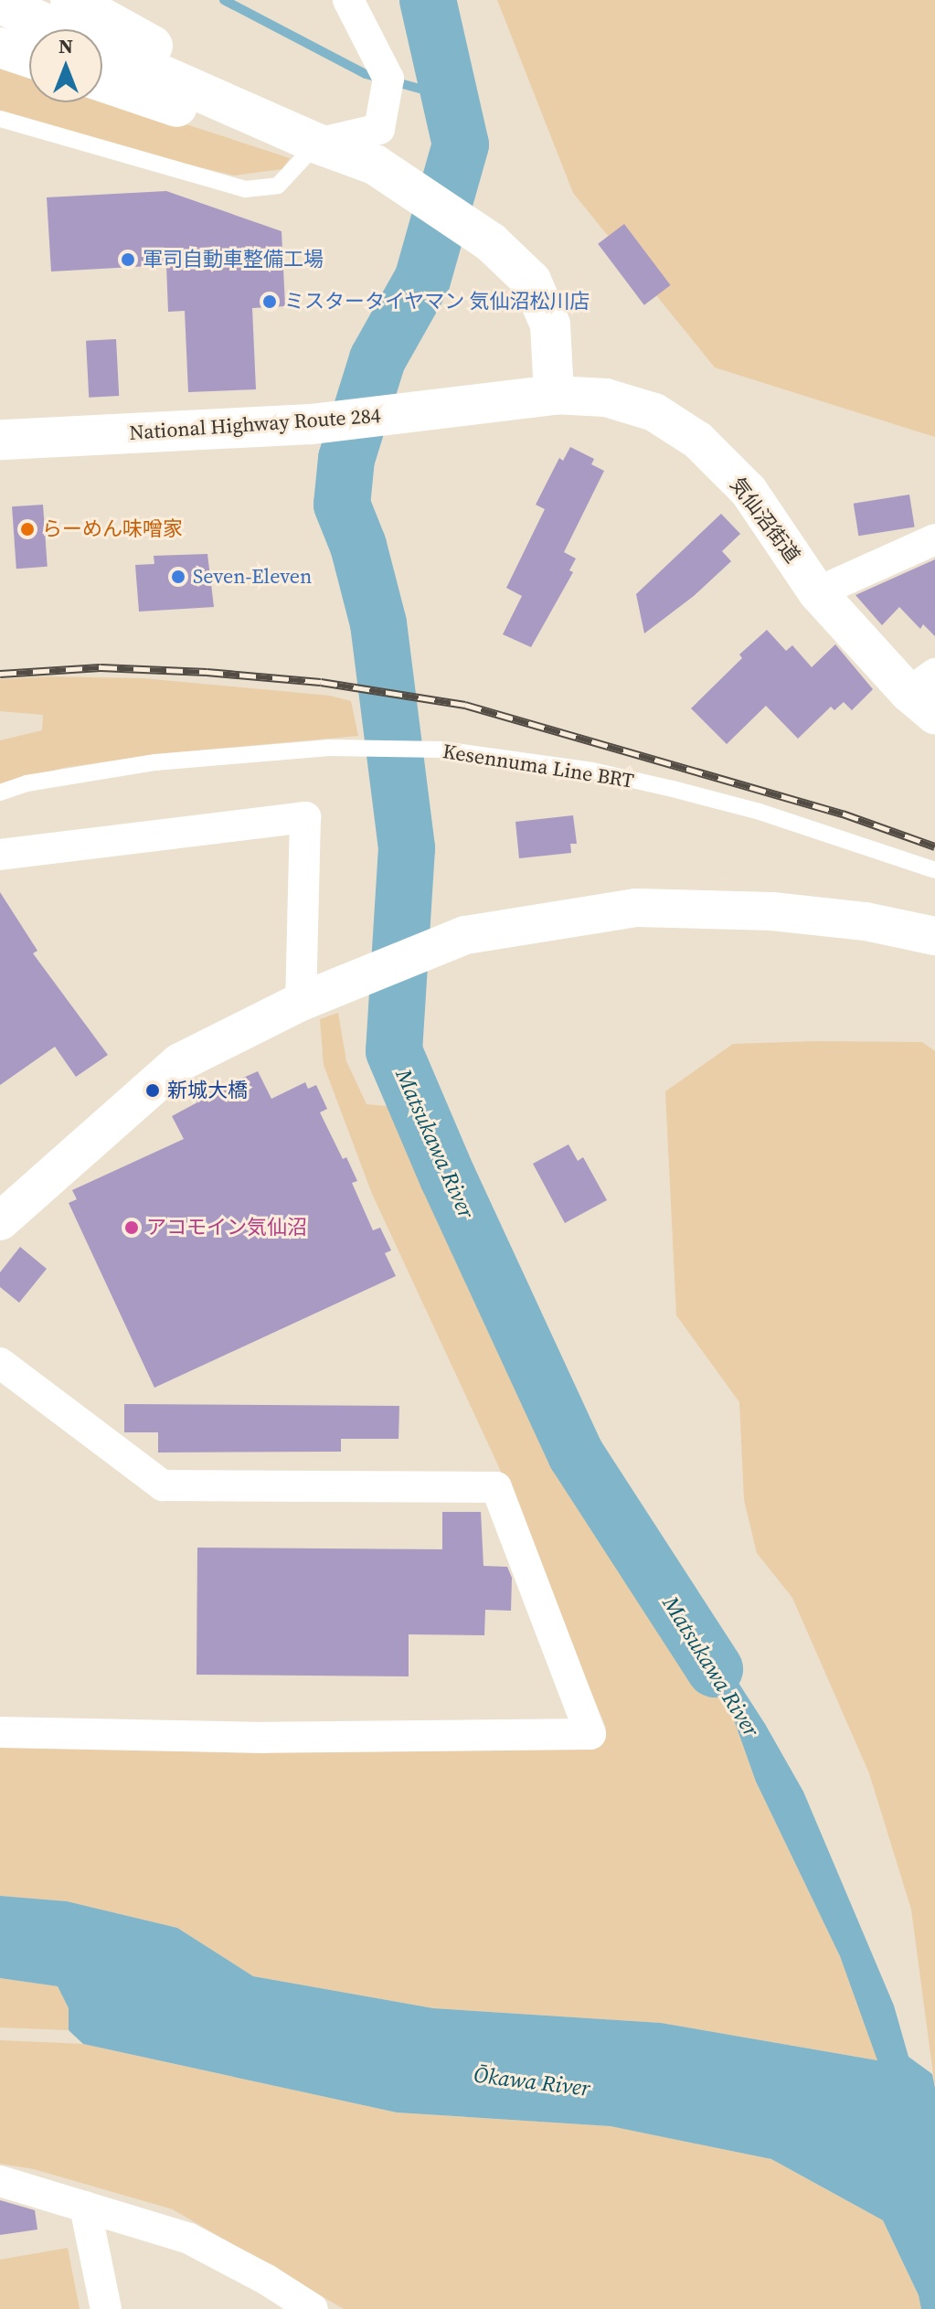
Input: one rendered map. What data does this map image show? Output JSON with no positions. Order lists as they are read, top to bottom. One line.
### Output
{"streets":{"highway":["National Highway Route 284"],"street":["気仙沼街道"],"lane":["Kesennuma Line BRT"]},"crossings":[["National Highway Route 284","気仙沼街道"]],"water":["Matsukawa River","Ōkawa River"],"places":["軍司自動車整備工場","ミスタータイヤマン 気仙沼松川店","らーめん味噌家","Seven-Eleven","新城大橋","アコモイン気仙沼"],"north":"top"}
